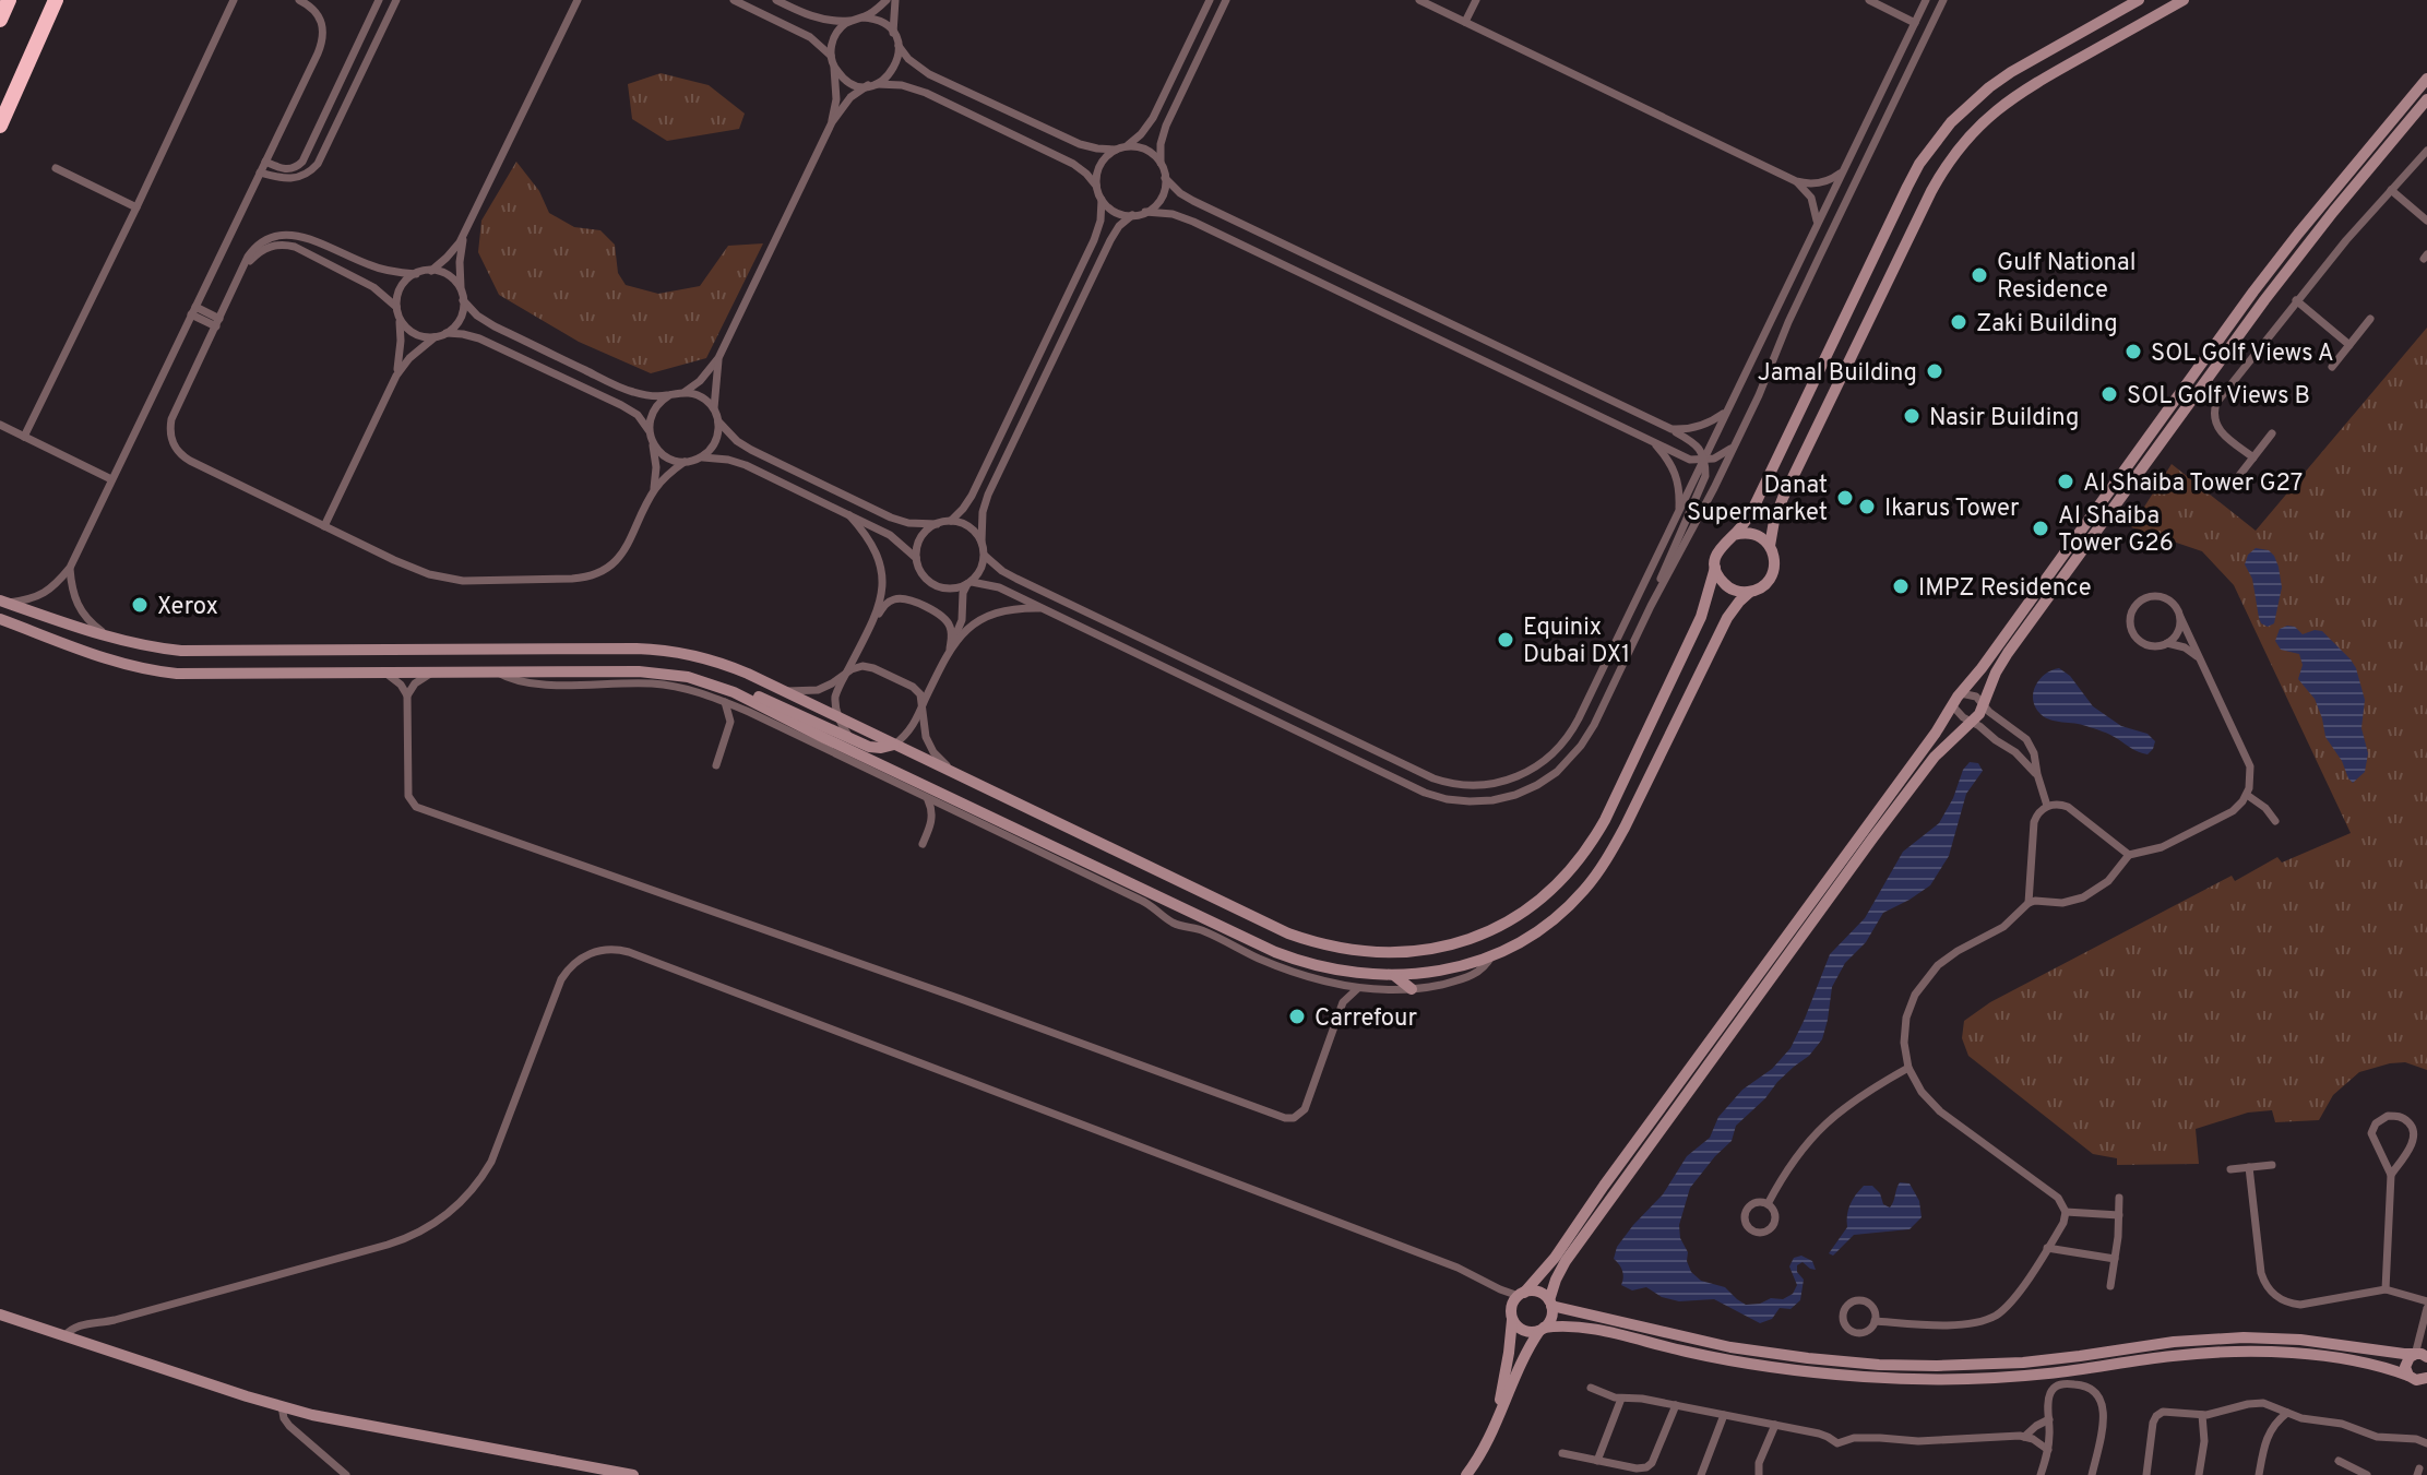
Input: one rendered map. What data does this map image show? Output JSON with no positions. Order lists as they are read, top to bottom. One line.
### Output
{"places":["Gulf National Residence","Zaki Building","SOL Golf Views A","Jamal Building","SOL Golf Views B","Nasir Building","Al Shaiba Tower G27","Danat Supermarket","Ikarus Tower","Al Shaiba Tower G26","IMPZ Residence","Xerox","Equinix Dubai DX1","Carrefour"]}
